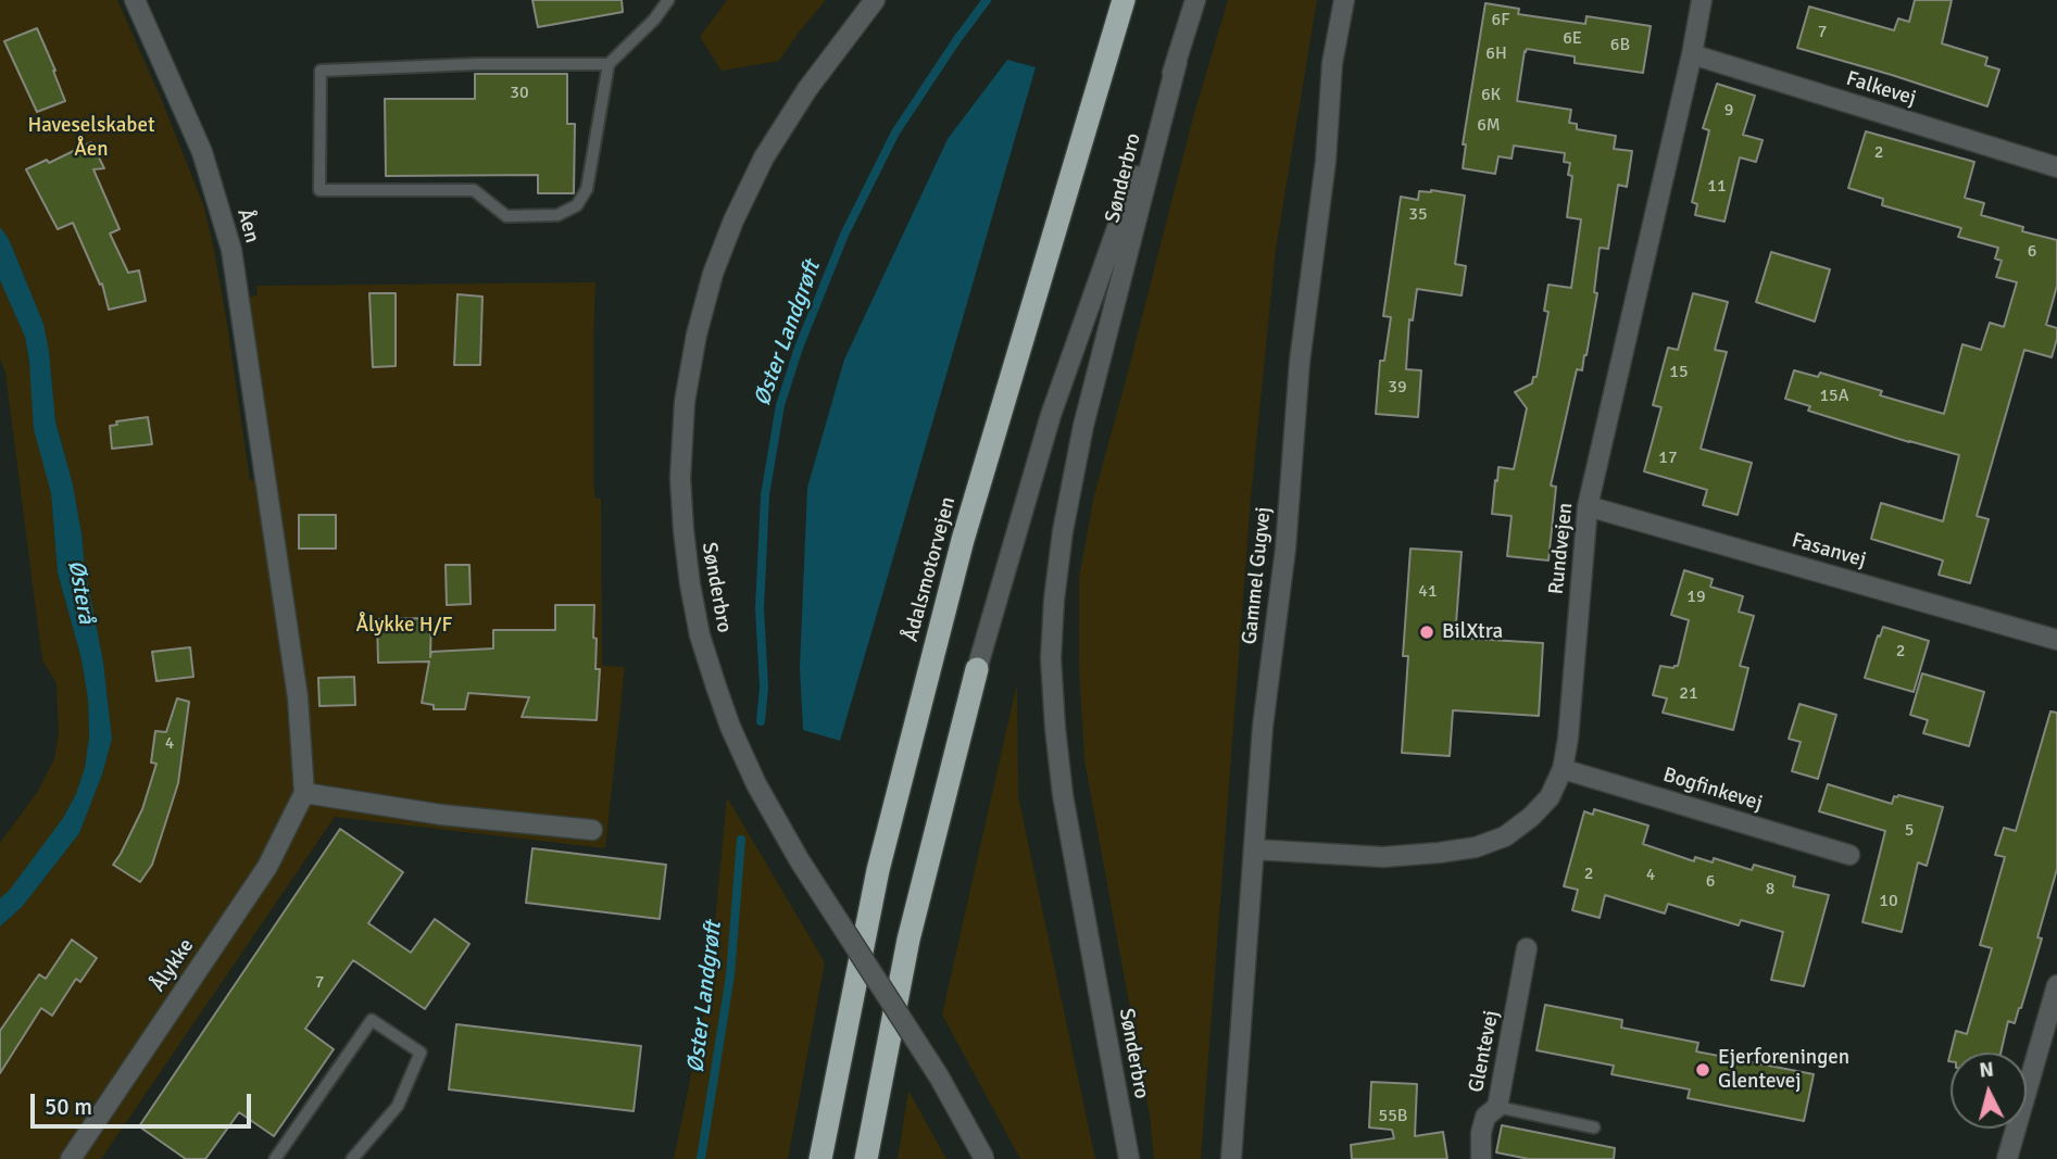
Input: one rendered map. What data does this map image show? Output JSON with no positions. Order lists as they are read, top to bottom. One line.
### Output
{"streets":{"highway":["Ådalsmotorvejen"],"street":["Falkevej","Sønderbro","Åen","Rundvejen","Fasanvej","Gammel Gugvej","Bogfinkevej","Ålykke","Glentevej"]},"crossings":[["Falkevej","Rundvejen"],["Åen","Ålykke"],["Rundvejen","Fasanvej"],["Rundvejen","Gammel Gugvej"],["Rundvejen","Bogfinkevej"]],"water":["Øster Landgrøft","Østerå"],"parks":["Haveselskabet Åen","Ålykke H/F"],"places":["BilXtra","Ejerforeningen Glentevej"],"house_numbers":["6F","7","6E","6B","6H","30","6K","9","6M","2","11","35","6","15","39","15A","17","41","19","2","21","4","5","2","4","6","8","10","7","55B"],"scale_bar":"50 m","north":"top"}
